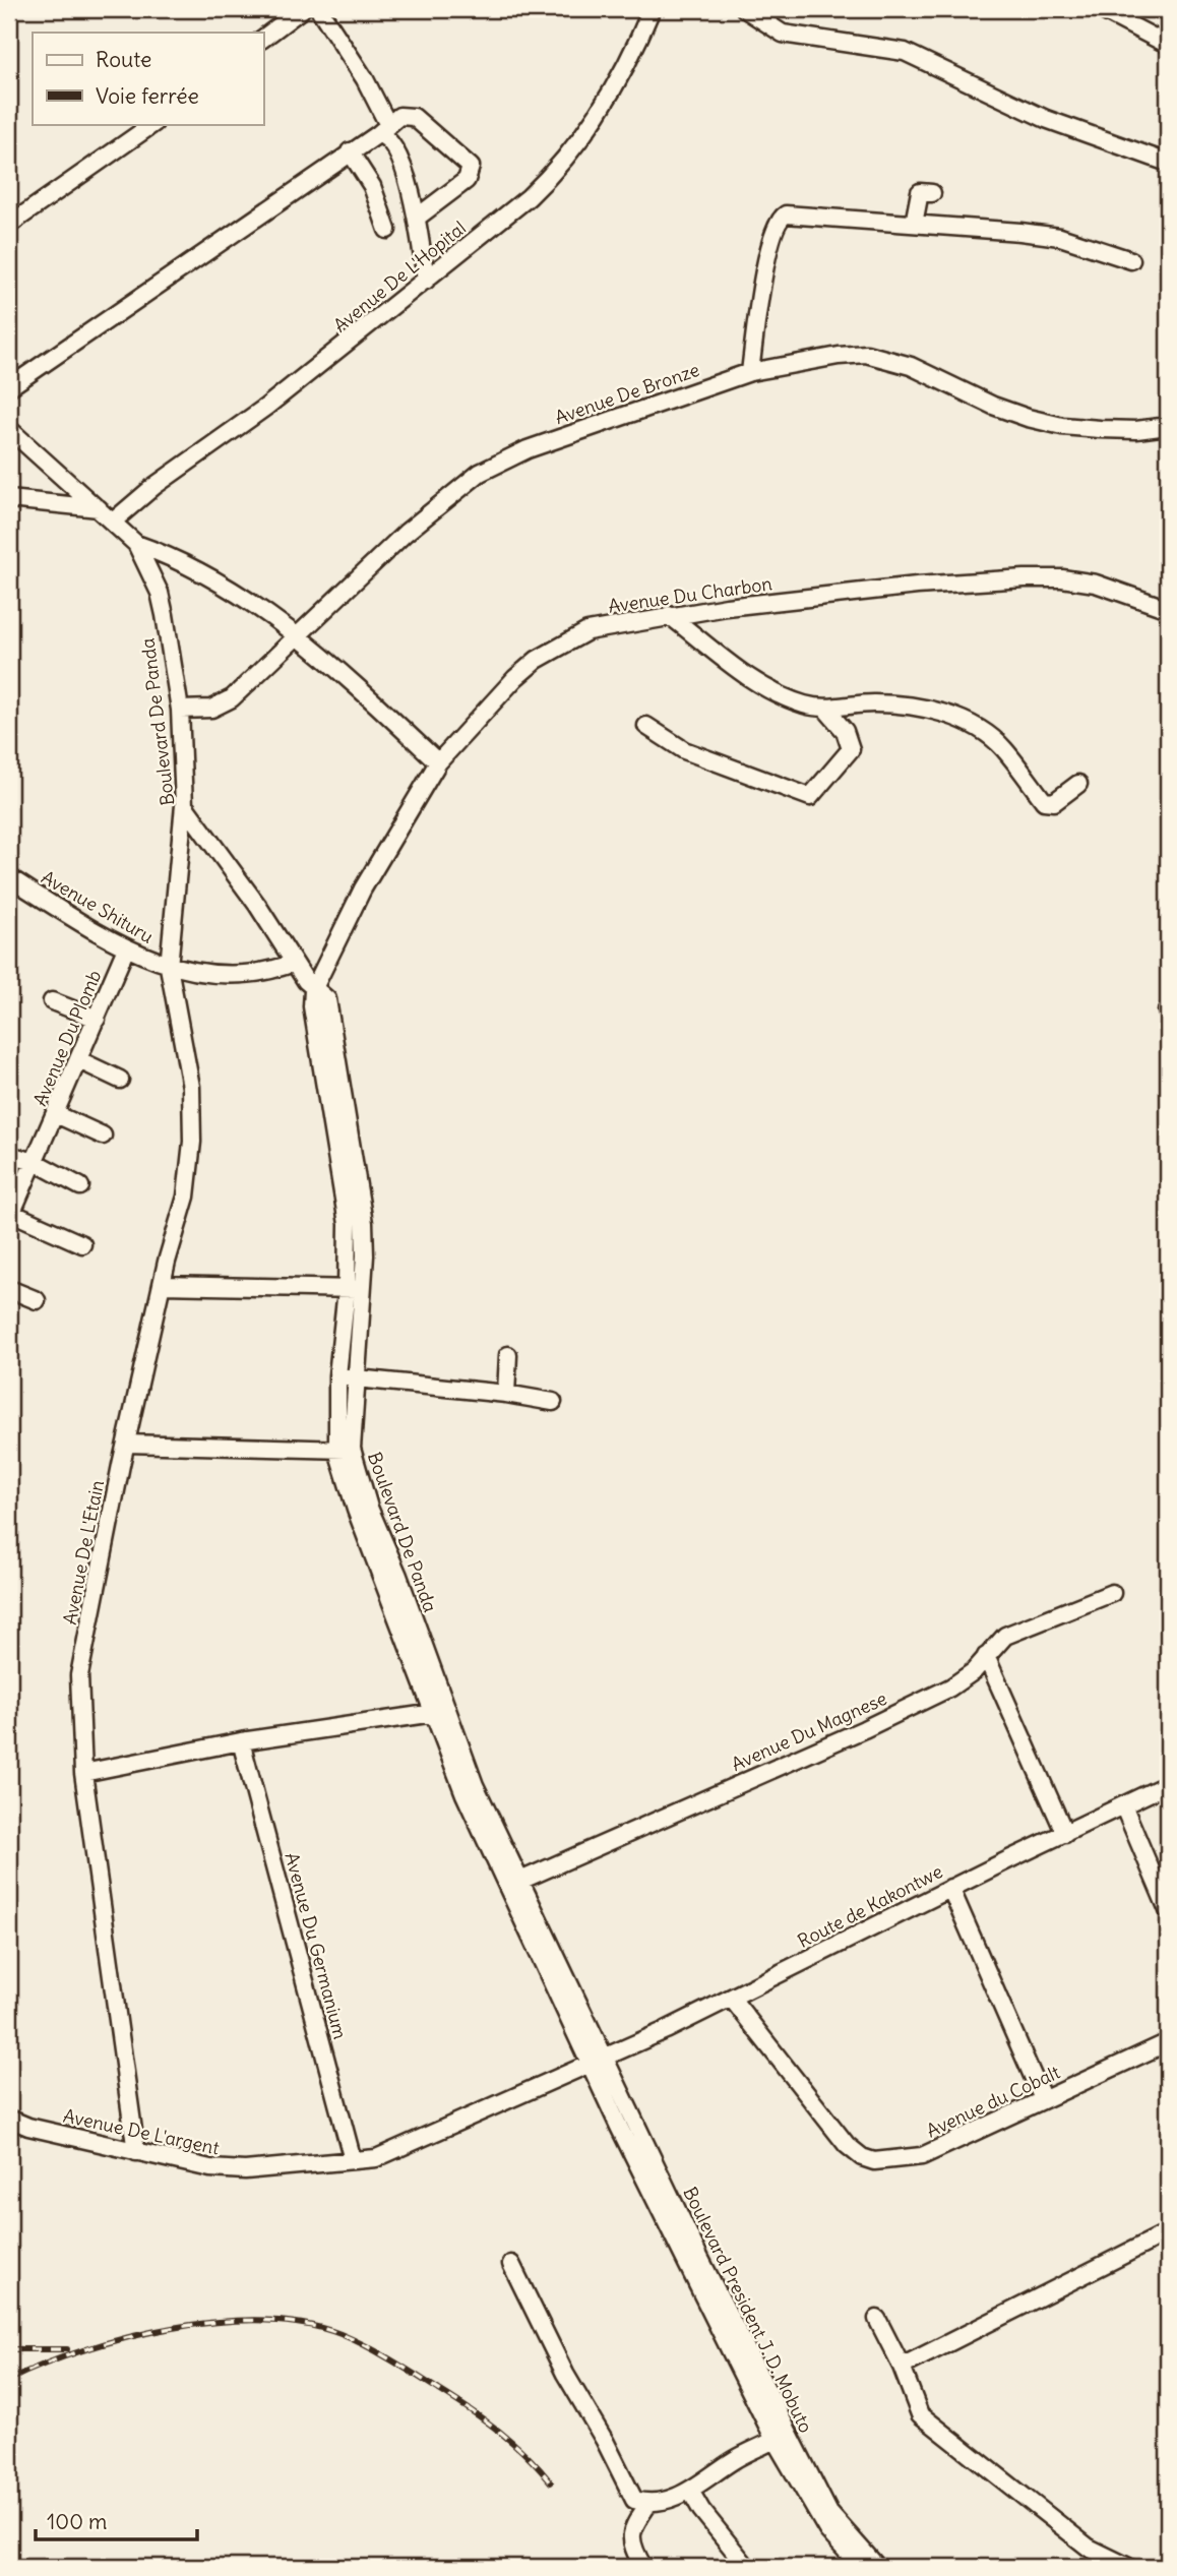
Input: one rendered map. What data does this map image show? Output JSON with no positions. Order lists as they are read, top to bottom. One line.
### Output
{"streets":{"street":["Avenue De L'Hopital","Avenue De Bronze","Avenue Du Charbon","Boulevard De Panda","Avenue Shituru","Avenue Du Plomb","Avenue De L'Etain","Avenue Du Magnese","Route de Kakontwe","Avenue Du Germanium","Avenue du Cobalt","Avenue De L'argent","Boulevard President J. D. Mobuto"]},"crossings":[["Avenue De L'Hopital","Boulevard De Panda"],["Avenue De Bronze","Boulevard De Panda"],["Avenue Du Charbon","Boulevard De Panda"],["Boulevard De Panda","Avenue Shituru"],["Boulevard De Panda","Avenue De L'Etain"],["Boulevard De Panda","Avenue Du Magnese"],["Boulevard De Panda","Route de Kakontwe"],["Boulevard De Panda","Avenue De L'argent"],["Boulevard De Panda","Boulevard President J. D. Mobuto"],["Avenue Shituru","Avenue Du Plomb"],["Avenue Shituru","Avenue De L'Etain"],["Avenue De L'Etain","Avenue De L'argent"],["Route de Kakontwe","Avenue du Cobalt"],["Route de Kakontwe","Avenue De L'argent"],["Route de Kakontwe","Boulevard President J. D. Mobuto"],["Avenue Du Germanium","Avenue De L'argent"],["Avenue De L'argent","Boulevard President J. D. Mobuto"]],"legend":["Route","Voie ferrée"],"scale_bar":"100 m"}
